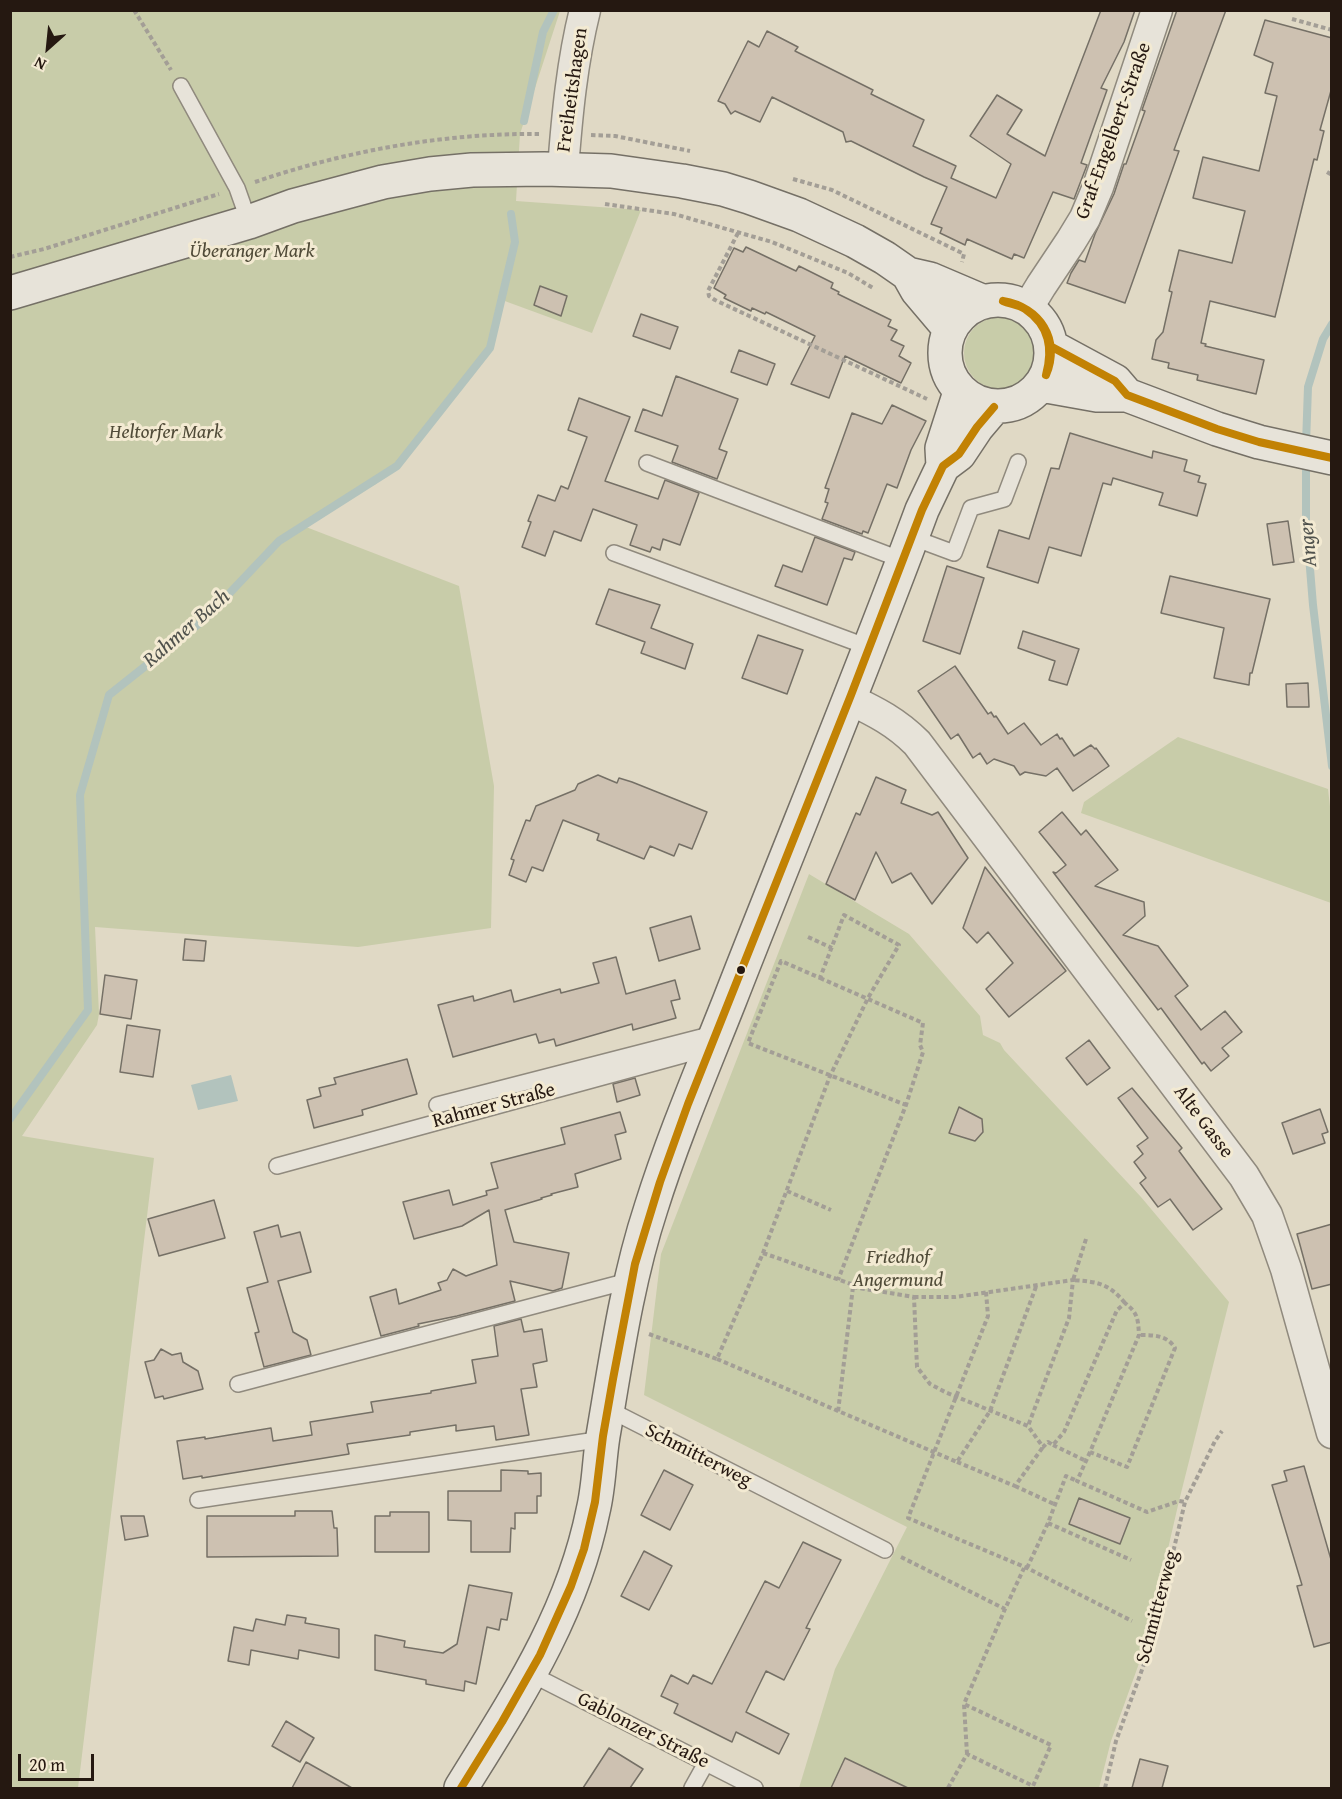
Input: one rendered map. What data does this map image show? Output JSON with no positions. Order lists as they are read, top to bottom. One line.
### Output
{"streets":{"street":["Freiheitshagen","Graf-Engelbert-Straße","Alte Gasse"],"lane":["Rahmer Straße","Schmitterweg","Gablonzer Straße"]},"water":["Anger","Rahmer Bach"],"parks":["Überanger Mark","Heltorfer Mark","Friedhof Angermund"],"scale_bar":"20 m","north":"bottom left"}
